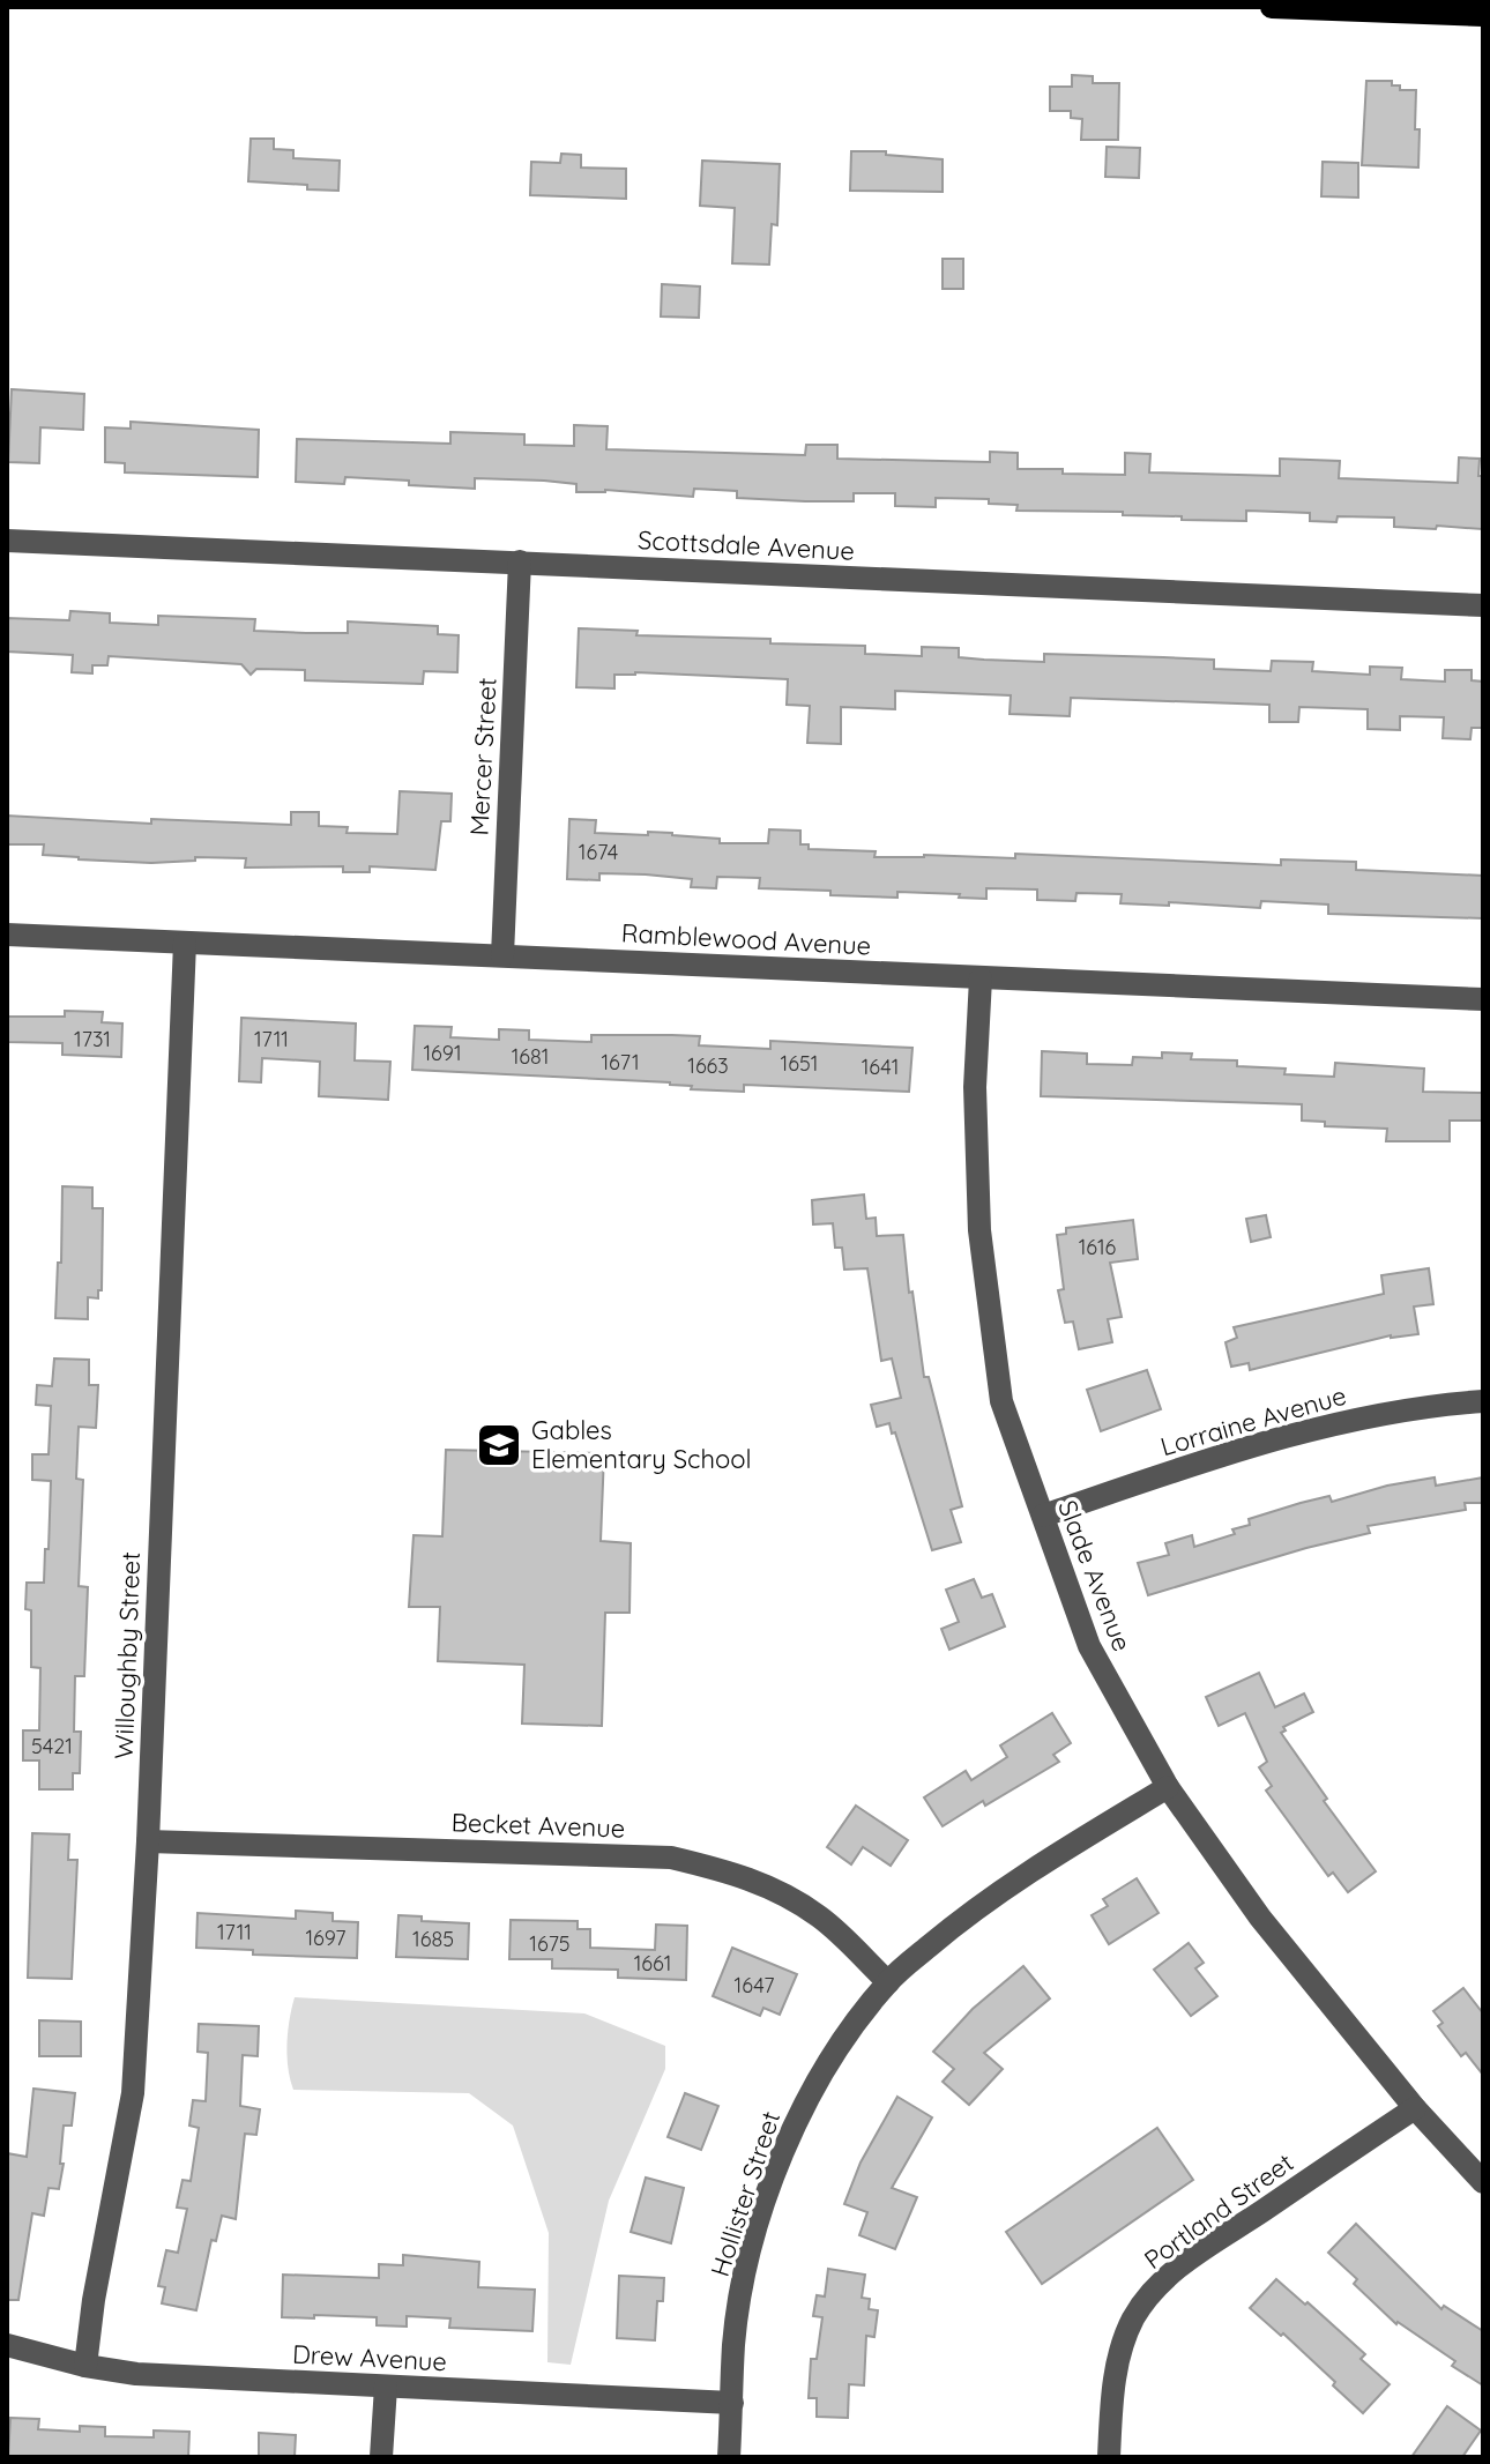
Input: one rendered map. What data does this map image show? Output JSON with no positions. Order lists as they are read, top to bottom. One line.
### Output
{"streets":{"street":["Scottsdale Avenue","Mercer Street","Ramblewood Avenue","Lorraine Avenue","Slade Avenue","Willoughby Street","Becket Avenue","Hollister Street","Portland Street","Drew Avenue"]},"crossings":[["Scottsdale Avenue","Mercer Street"],["Mercer Street","Ramblewood Avenue"],["Ramblewood Avenue","Slade Avenue"],["Ramblewood Avenue","Willoughby Street"],["Lorraine Avenue","Slade Avenue"],["Slade Avenue","Hollister Street"],["Slade Avenue","Portland Street"],["Willoughby Street","Becket Avenue"],["Willoughby Street","Drew Avenue"],["Becket Avenue","Hollister Street"],["Hollister Street","Drew Avenue"]],"places":{"school or university":["Gables Elementary School"]},"house_numbers":["1674","1731","1711","1691","1681","1671","1651","1663","1641","1616","5421","1711","1697","1685","1675","1661","1647"]}
